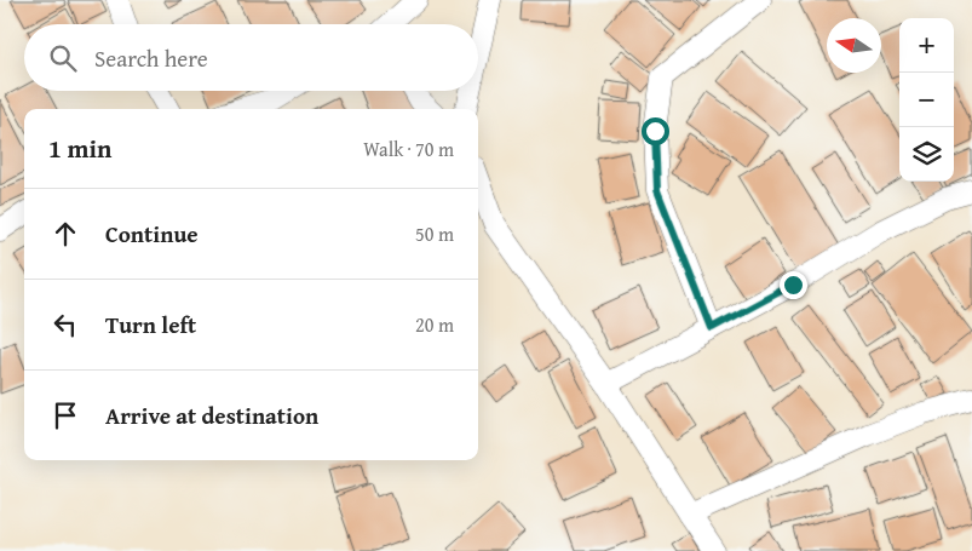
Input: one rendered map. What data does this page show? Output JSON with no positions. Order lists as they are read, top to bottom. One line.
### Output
{"north":"left","page":{"map_buttons":["+","−"],"search":"Search here","heading":["1 min","Walk · 70 m"],"list":[["Continue","50 m"],["Turn left","20 m"],"Arrive at destination"]}}
